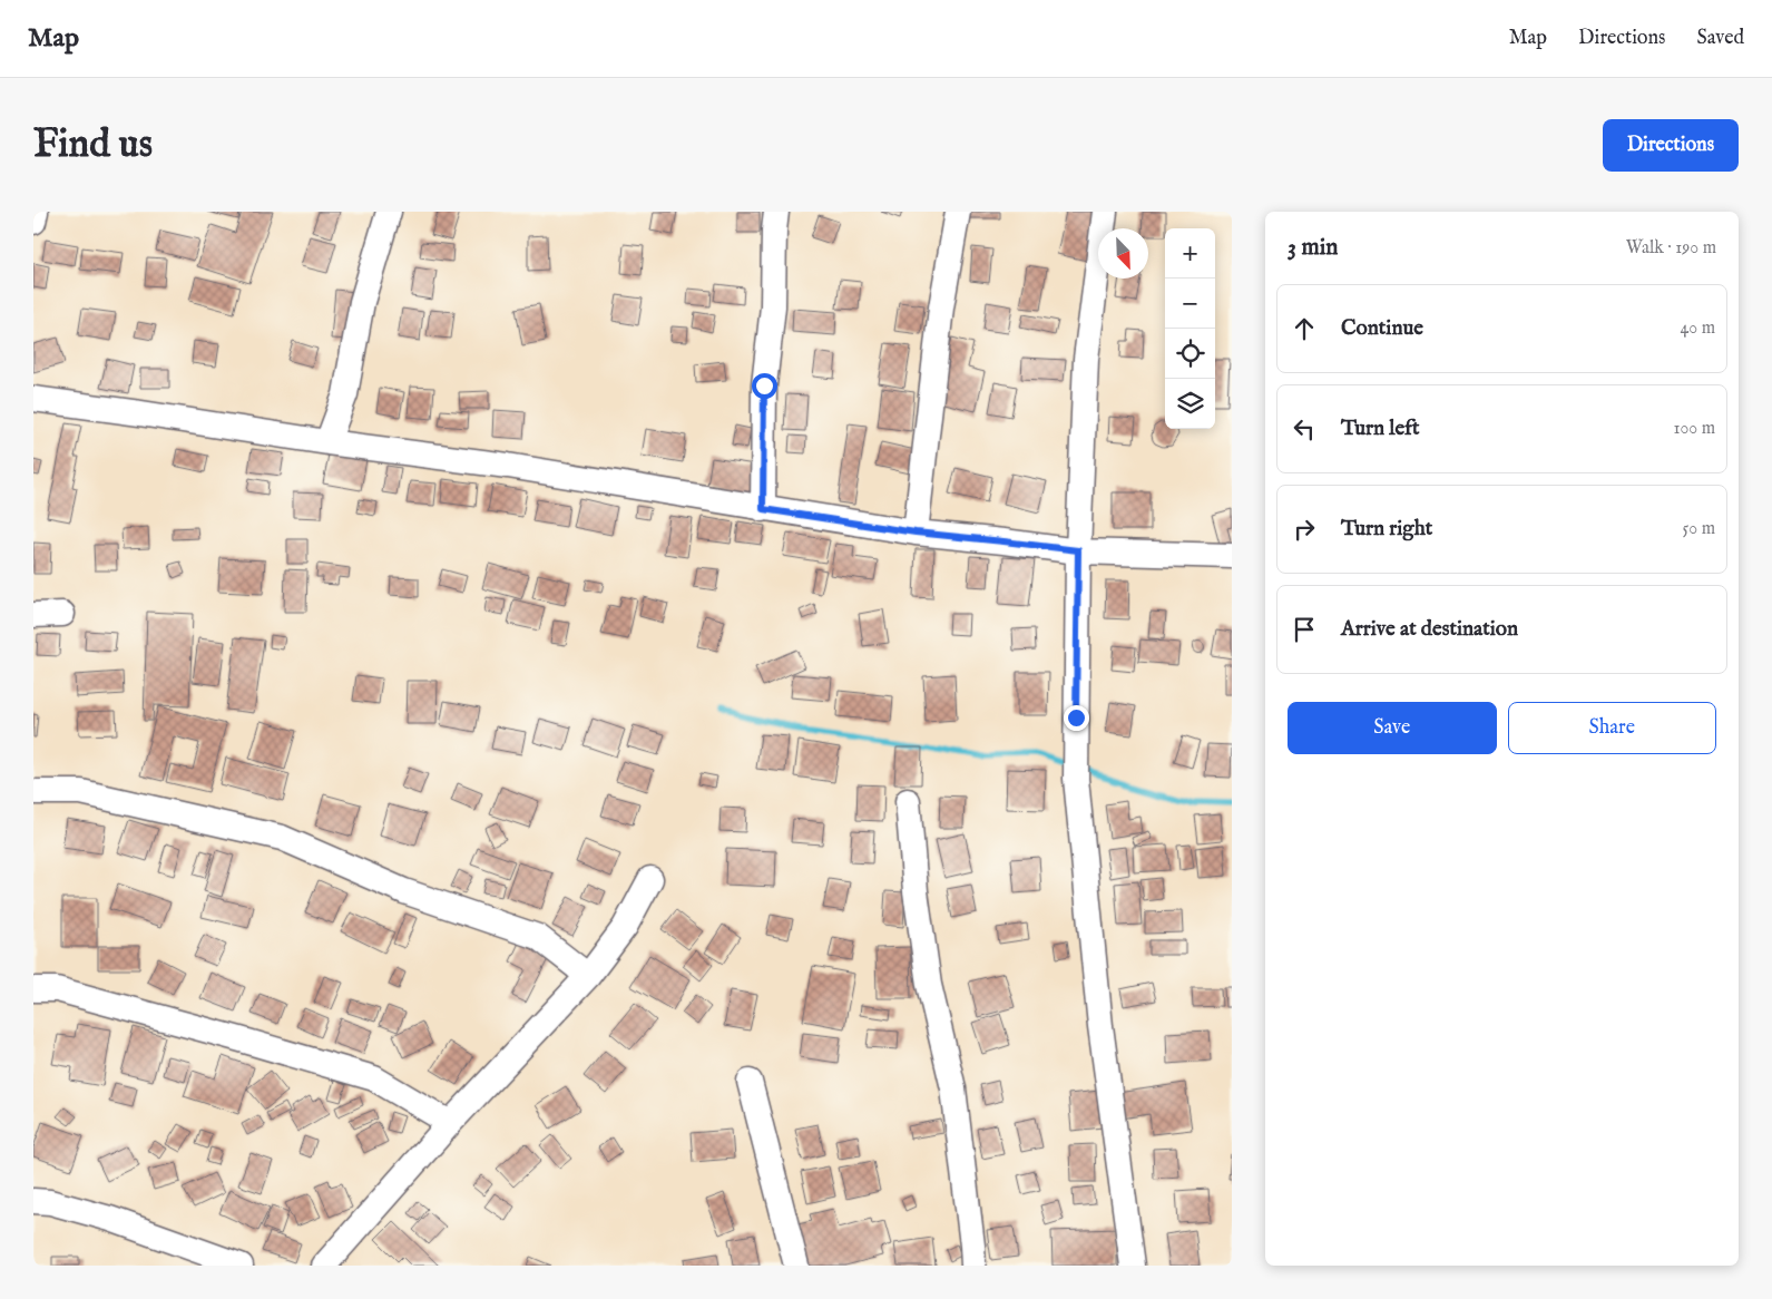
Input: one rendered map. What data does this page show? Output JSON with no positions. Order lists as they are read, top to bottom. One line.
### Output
{"north":"bottom right","page":{"header":"Map","nav":["Map","Directions","Saved"],"buttons":["Directions",["Save","Share"]],"title":"Find us","heading":["3 min","Walk · 190 m"],"map_buttons":["+","−"],"list":[["Continue","40 m"],["Turn left","100 m"],["Turn right","50 m"],"Arrive at destination"]}}
